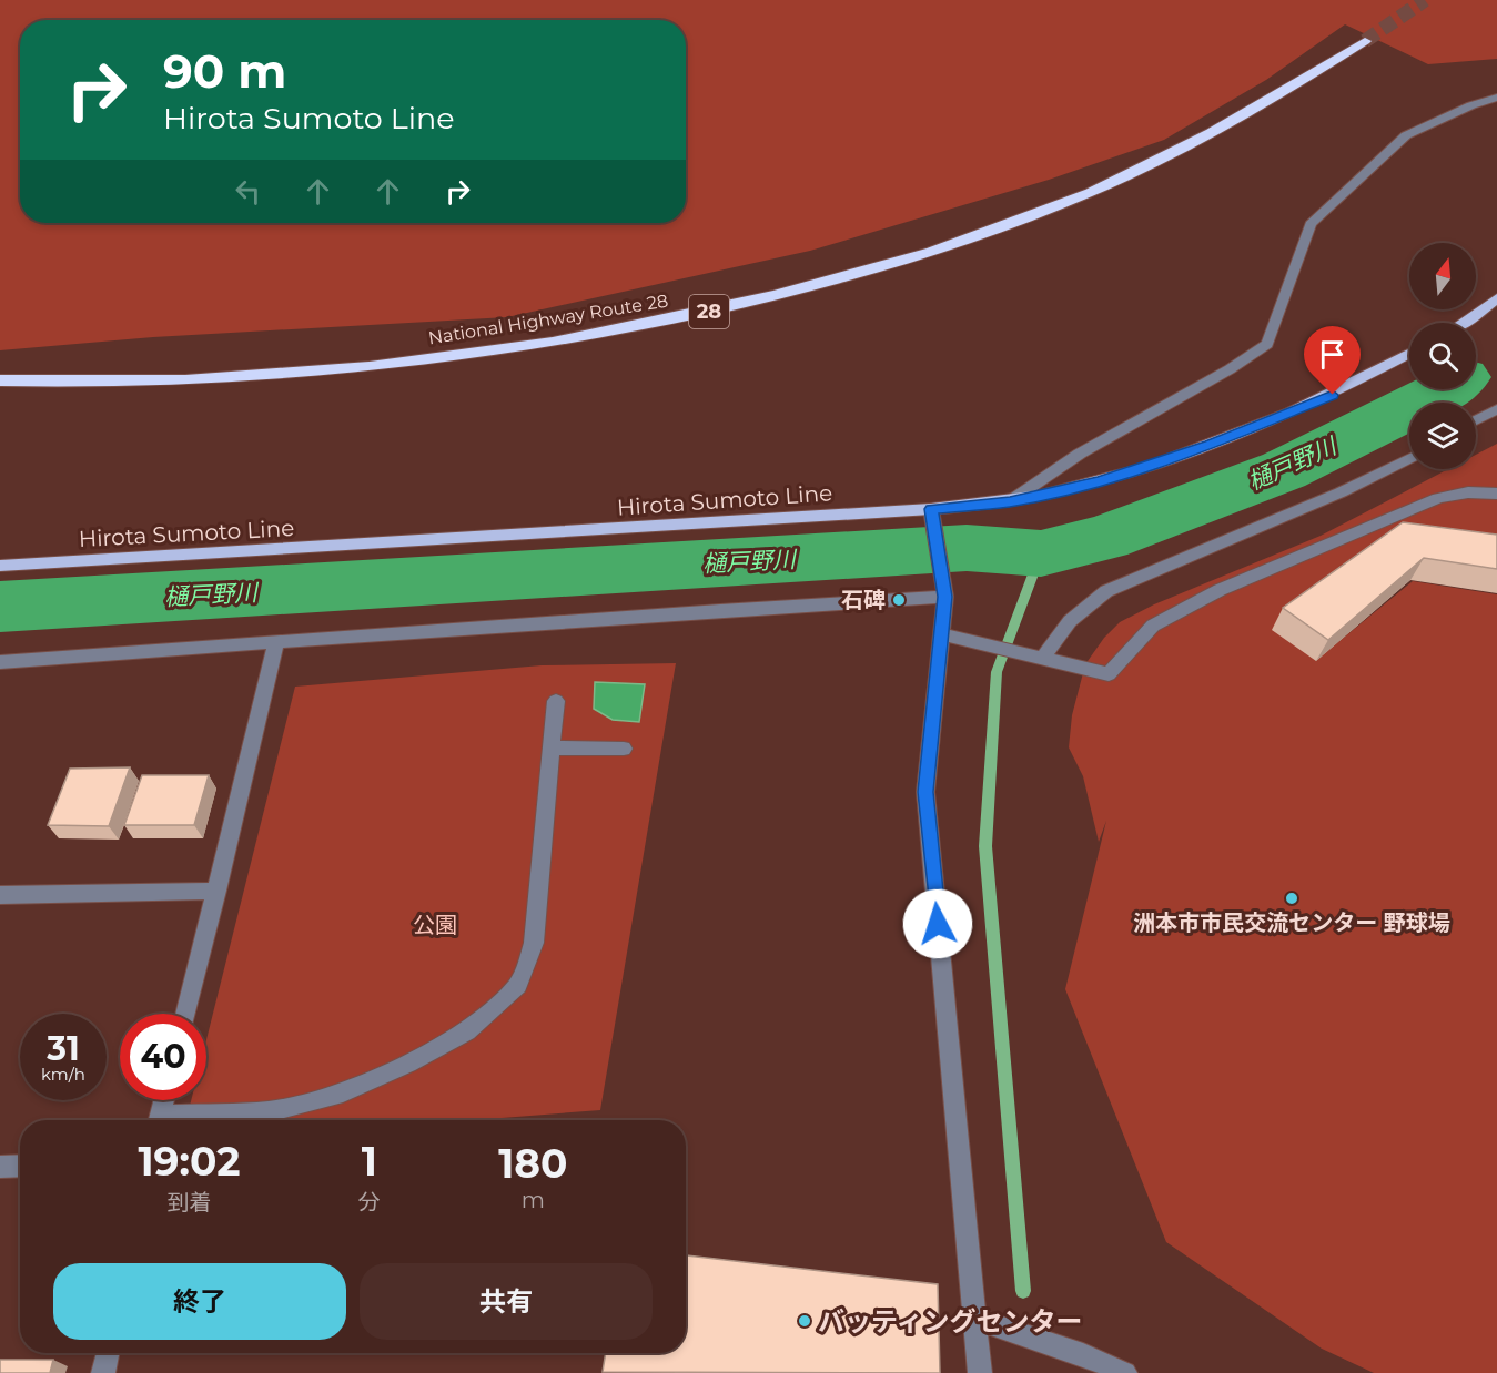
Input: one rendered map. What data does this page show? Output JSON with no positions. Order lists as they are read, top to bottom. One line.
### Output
{"streets":{"highway":["28","National Highway Route 28"],"main road":["Hirota Sumoto Line"]},"water":["樋戸野川"],"parks":["公園"],"places":["石碑","洲本市市民交流センター 野球場","バッティングセンター"],"north":"top","page":{"turn":["90 m","Hirota Sumoto Line"],"speed":"31 km/h","limit":"40","eta":["19:02","到着","1","分","180","m"],"buttons":["終了","共有"]}}
